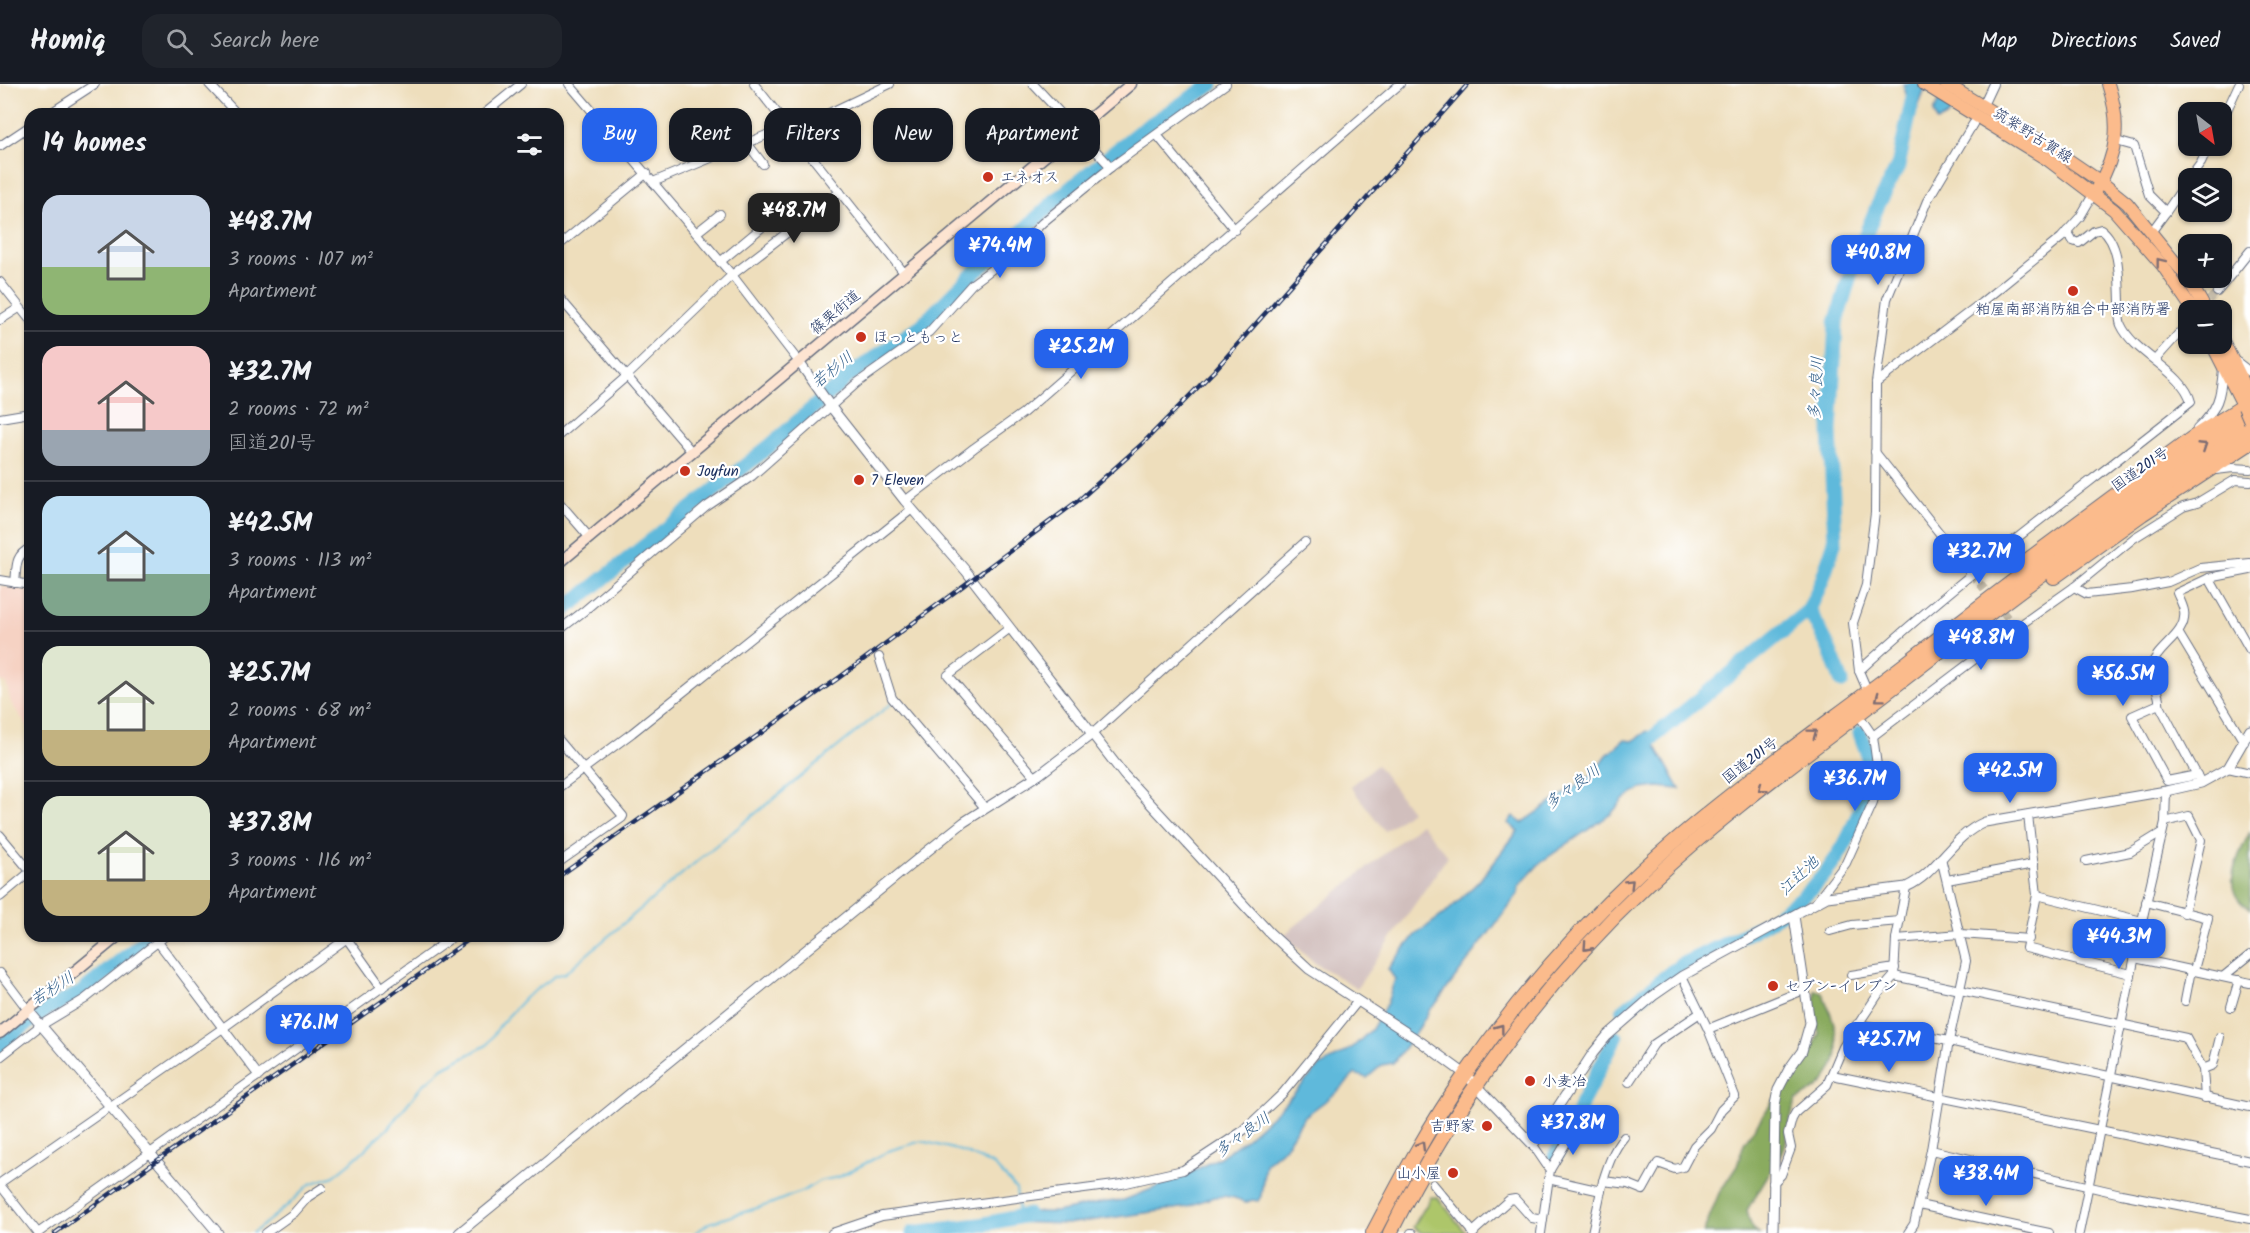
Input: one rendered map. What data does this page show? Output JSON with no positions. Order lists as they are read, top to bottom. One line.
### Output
{"streets":{"highway":["国道201号"],"main road":["筑紫野古賀線","篠栗街道"]},"water":["若杉川","多々良川","江辻池"],"places":["エネオス","粕屋南部消防組合中部消防署","ほっともっと","Joyfun","7 Eleven","セブン-イレブン","小麦冶","吉野家","山小屋"],"north":"bottom right","page":{"header":"Homiq","search":"Search here","nav":["Map","Directions","Saved"],"map_buttons":["+","−"],"chip":["Buy","Rent","Filters","New","Apartment"],"heading":"14 homes","list":[{"name":"¥48.7M","note":"3 rooms · 107 m² · Apartment"},{"name":"¥32.7M","note":"2 rooms · 72 m² · 国道201号"},{"name":"¥42.5M","note":"3 rooms · 113 m² · Apartment"},{"name":"¥25.7M","note":"2 rooms · 68 m² · Apartment"},{"name":"¥37.8M","note":"3 rooms · 116 m² · Apartment"}],"price":["¥48.7M","¥74.4M","¥40.8M","¥25.2M","¥32.7M","¥48.8M","¥56.5M","¥42.5M","¥36.7M","¥44.3M","¥76.1M","¥25.7M","¥37.8M","¥38.4M"]}}
